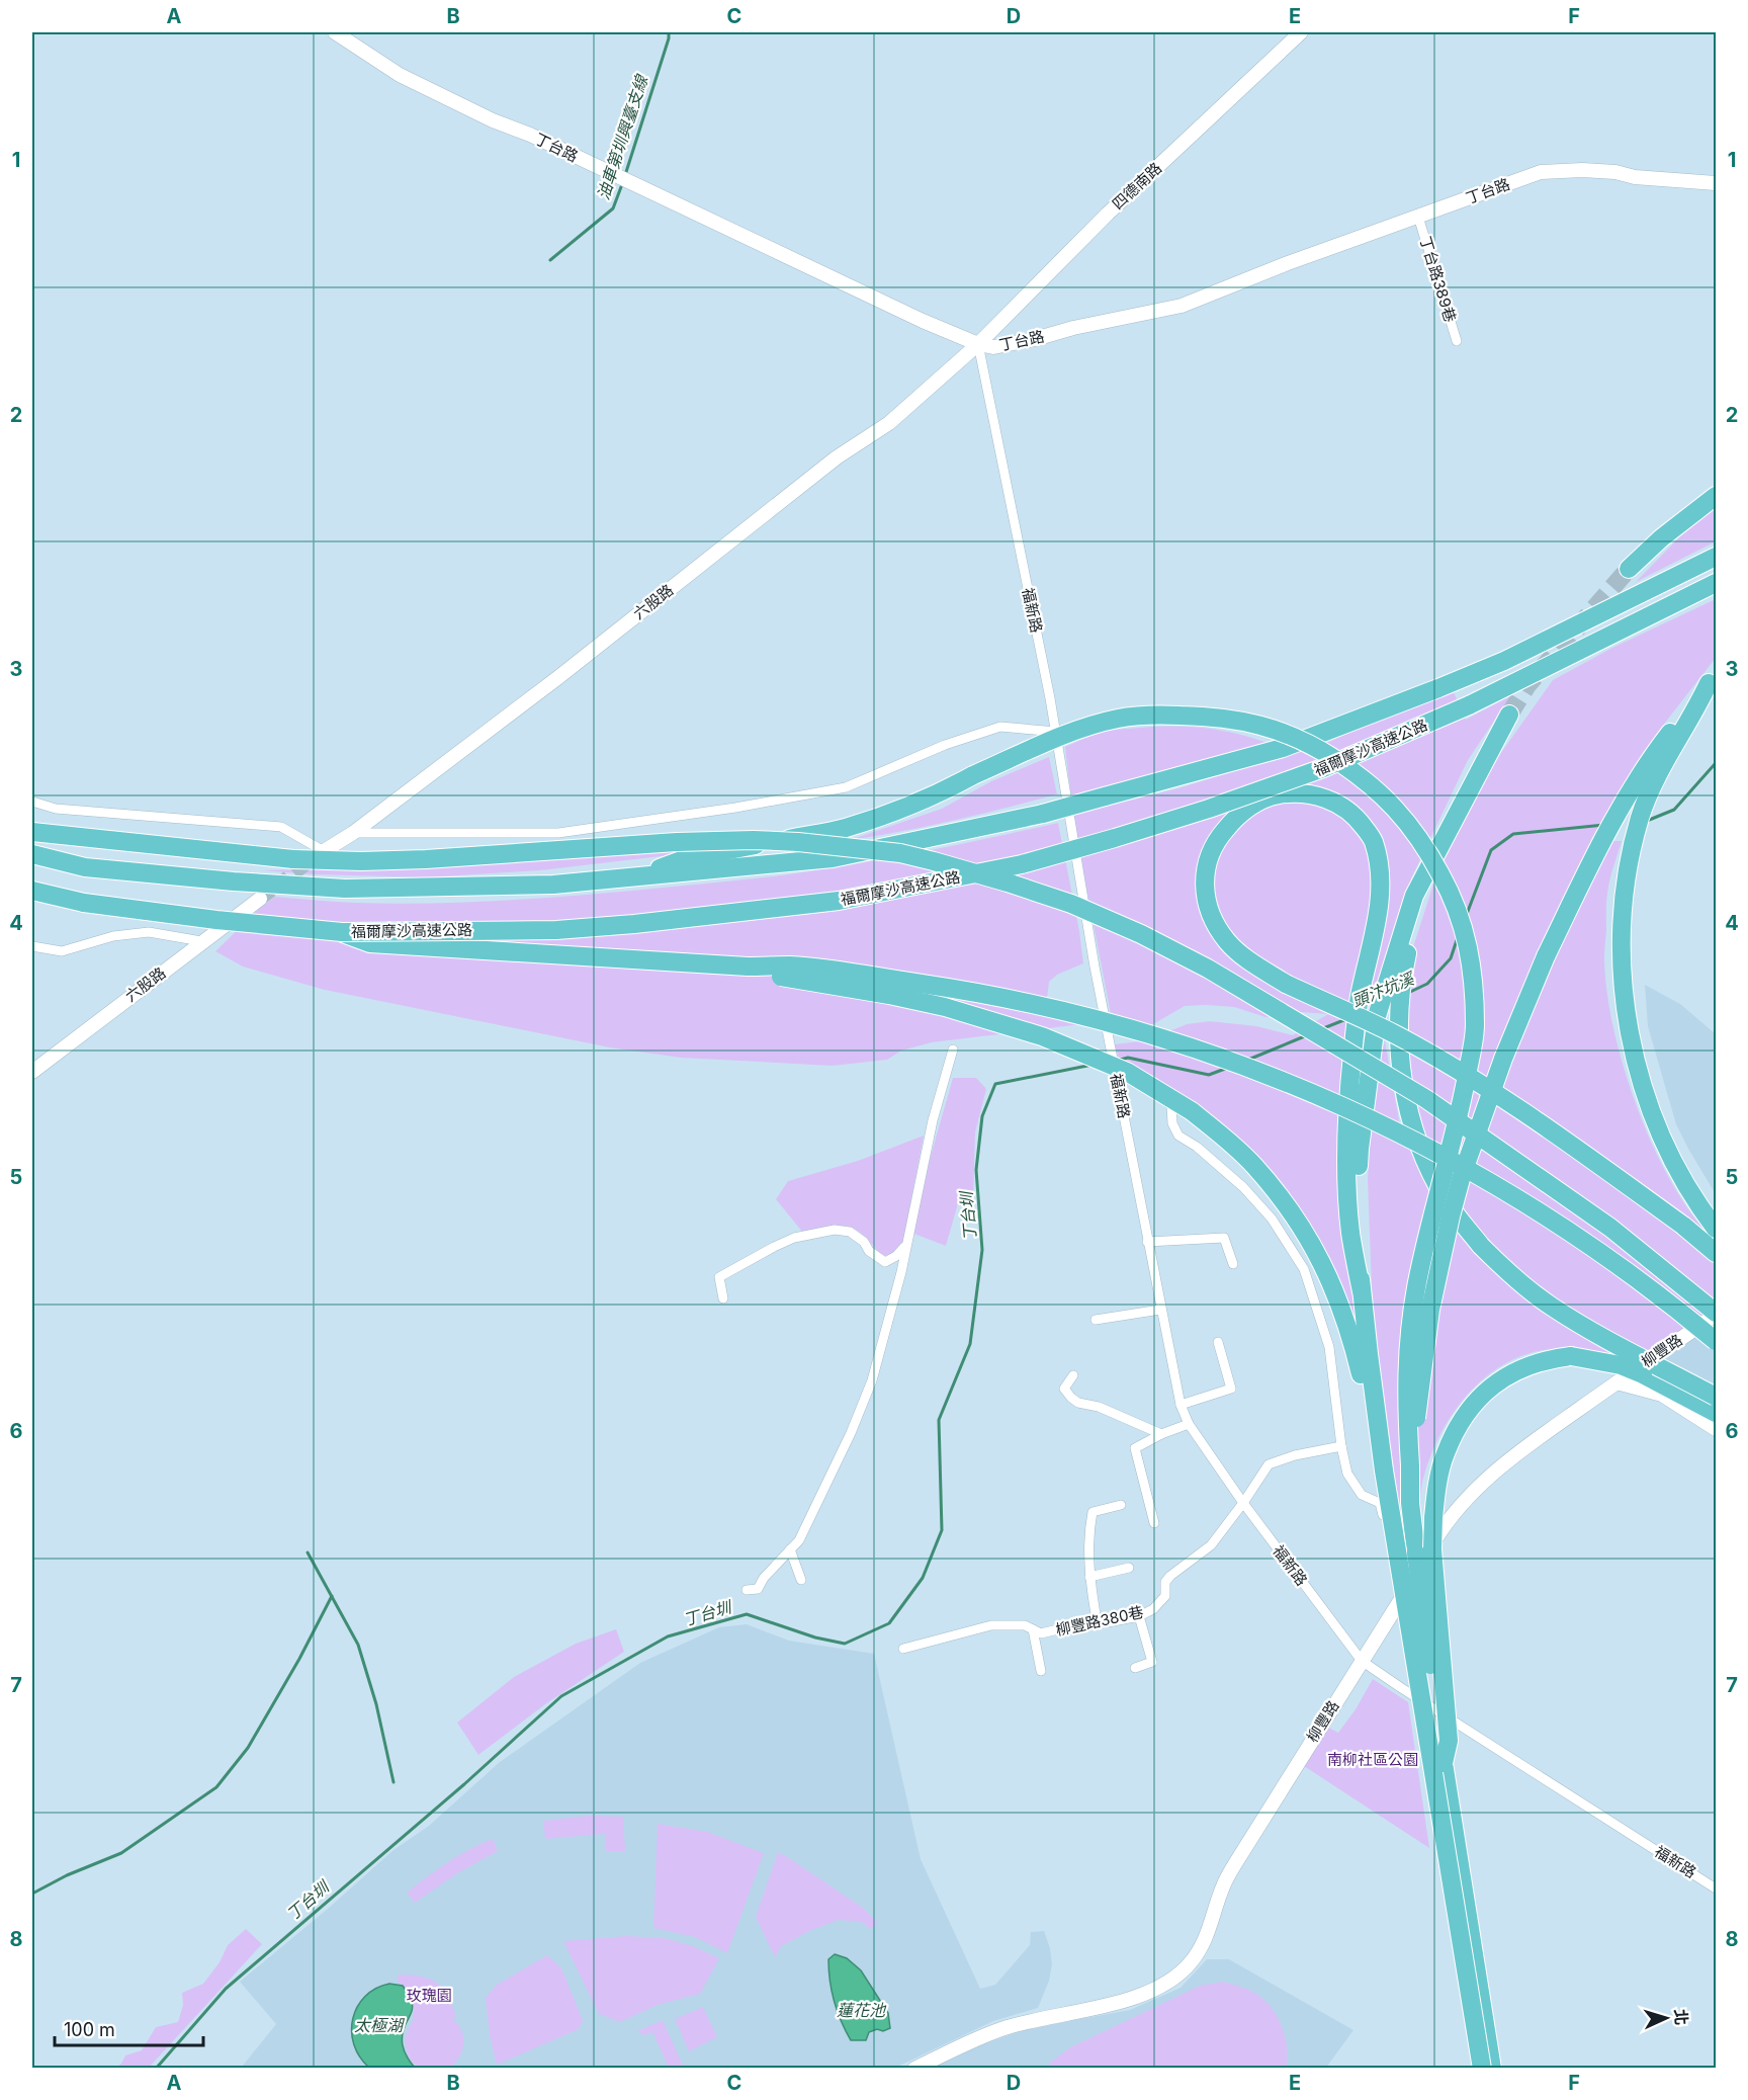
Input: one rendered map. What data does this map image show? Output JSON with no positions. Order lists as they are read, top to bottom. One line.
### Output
{"streets":{"highway":["福爾摩沙高速公路"],"street":["丁台路","四德南路","丁台路389巷","六股路","福新路","柳豐路","柳豐路380巷"]},"crossings":[["丁台路","四德南路"],["丁台路","丁台路389巷"],["丁台路","六股路"],["丁台路","福新路"],["四德南路","六股路"],["四德南路","福新路"],["六股路","福新路"],["福新路","柳豐路"],["福新路","柳豐路380巷"]],"water":["油車第圳興臺支線","頭汴坑溪","丁台圳","蓮花池","太極湖"],"parks":["南柳社區公園","玫瑰園"],"scale_bar":"100 m","north":"right","grid":{"columns":["A","B","C","D","E","F"],"rows":["1","2","3","4","5","6","7","8"]}}
